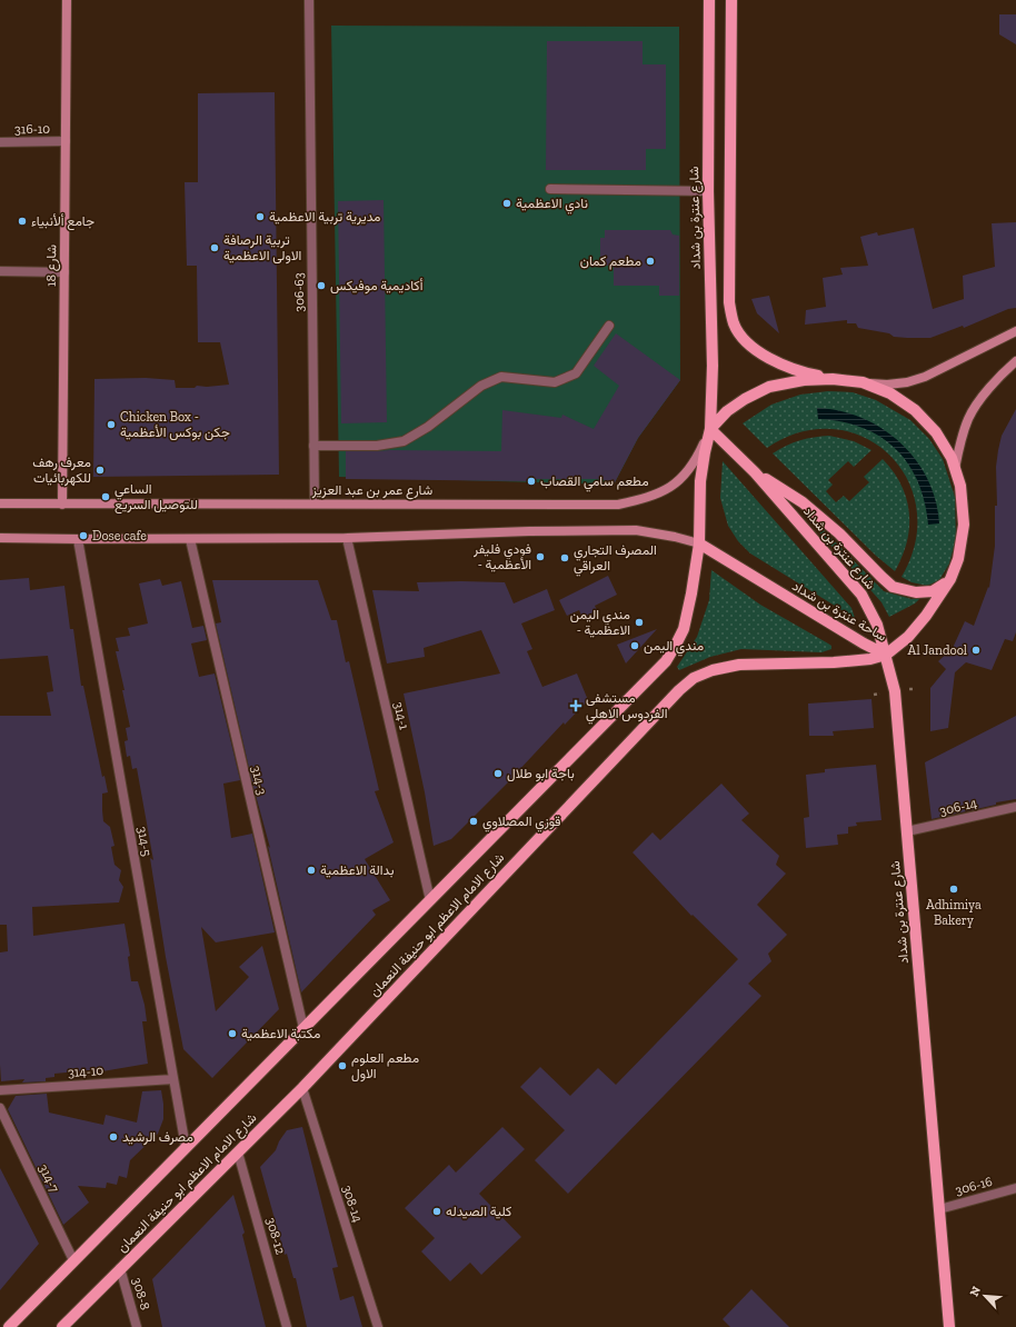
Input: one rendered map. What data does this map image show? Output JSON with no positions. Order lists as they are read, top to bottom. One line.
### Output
{"streets":{"main road":["شارع عنترة بن شداد","ساحة عنترة بن شداد","شارع الامام الاعظم ابو حنيفة النعمان"],"street":["316-10","شارع 18","306-63","شارع عمر بن عبد العزيز","314-1","314-3","306-14","314-5","314-10","314-7","306-16","308-14","308-12","308-8"]},"crossings":[["316-10","شارع 18"],["شارع عنترة بن شداد","شارع عمر بن عبد العزيز"],["شارع عنترة بن شداد","ساحة عنترة بن شداد"],["شارع عنترة بن شداد","306-14"],["شارع عنترة بن شداد","شارع الامام الاعظم ابو حنيفة النعمان"],["شارع عنترة بن شداد","306-16"],["شارع 18","شارع عمر بن عبد العزيز"],["306-63","شارع عمر بن عبد العزيز"],["شارع عمر بن عبد العزيز","ساحة عنترة بن شداد"],["ساحة عنترة بن شداد","شارع الامام الاعظم ابو حنيفة النعمان"],["314-1","شارع الامام الاعظم ابو حنيفة النعمان"],["314-3","شارع الامام الاعظم ابو حنيفة النعمان"],["314-5","شارع الامام الاعظم ابو حنيفة النعمان"],["314-5","314-10"],["شارع الامام الاعظم ابو حنيفة النعمان","314-7"],["شارع الامام الاعظم ابو حنيفة النعمان","308-14"],["شارع الامام الاعظم ابو حنيفة النعمان","308-12"],["شارع الامام الاعظم ابو حنيفة النعمان","308-8"]],"places":{"other":["نادي الاعظمية","مديرية تربية الاعظمية","جامع ألأنبياء","تربية الرصافة الاولى الاعظمية","مطعم كمان","أكاديمية موفيكس","Chicken Box - جكن بوكس الأعظمية","معرف رهف للكهربائيات","مطعم سامي القصاب","الساعي للتوصيل السريع","Dose cafe","فودي فليفر - الأعظمية","المصرف التجاري العراقي","مندي اليمن - الاعظمية","مندي اليمن","Al Jandool","باجة ابو طلال","قوزي المصلاوي","بدالة الاعظمية","Adhimiya Bakery","مكتبة الاعظمية","مطعم العلوم الاول","مصرف الرشيد","كلية الصيدله"],"health":["مستشفى الفردوس الاهلي"]},"north":"top left"}
